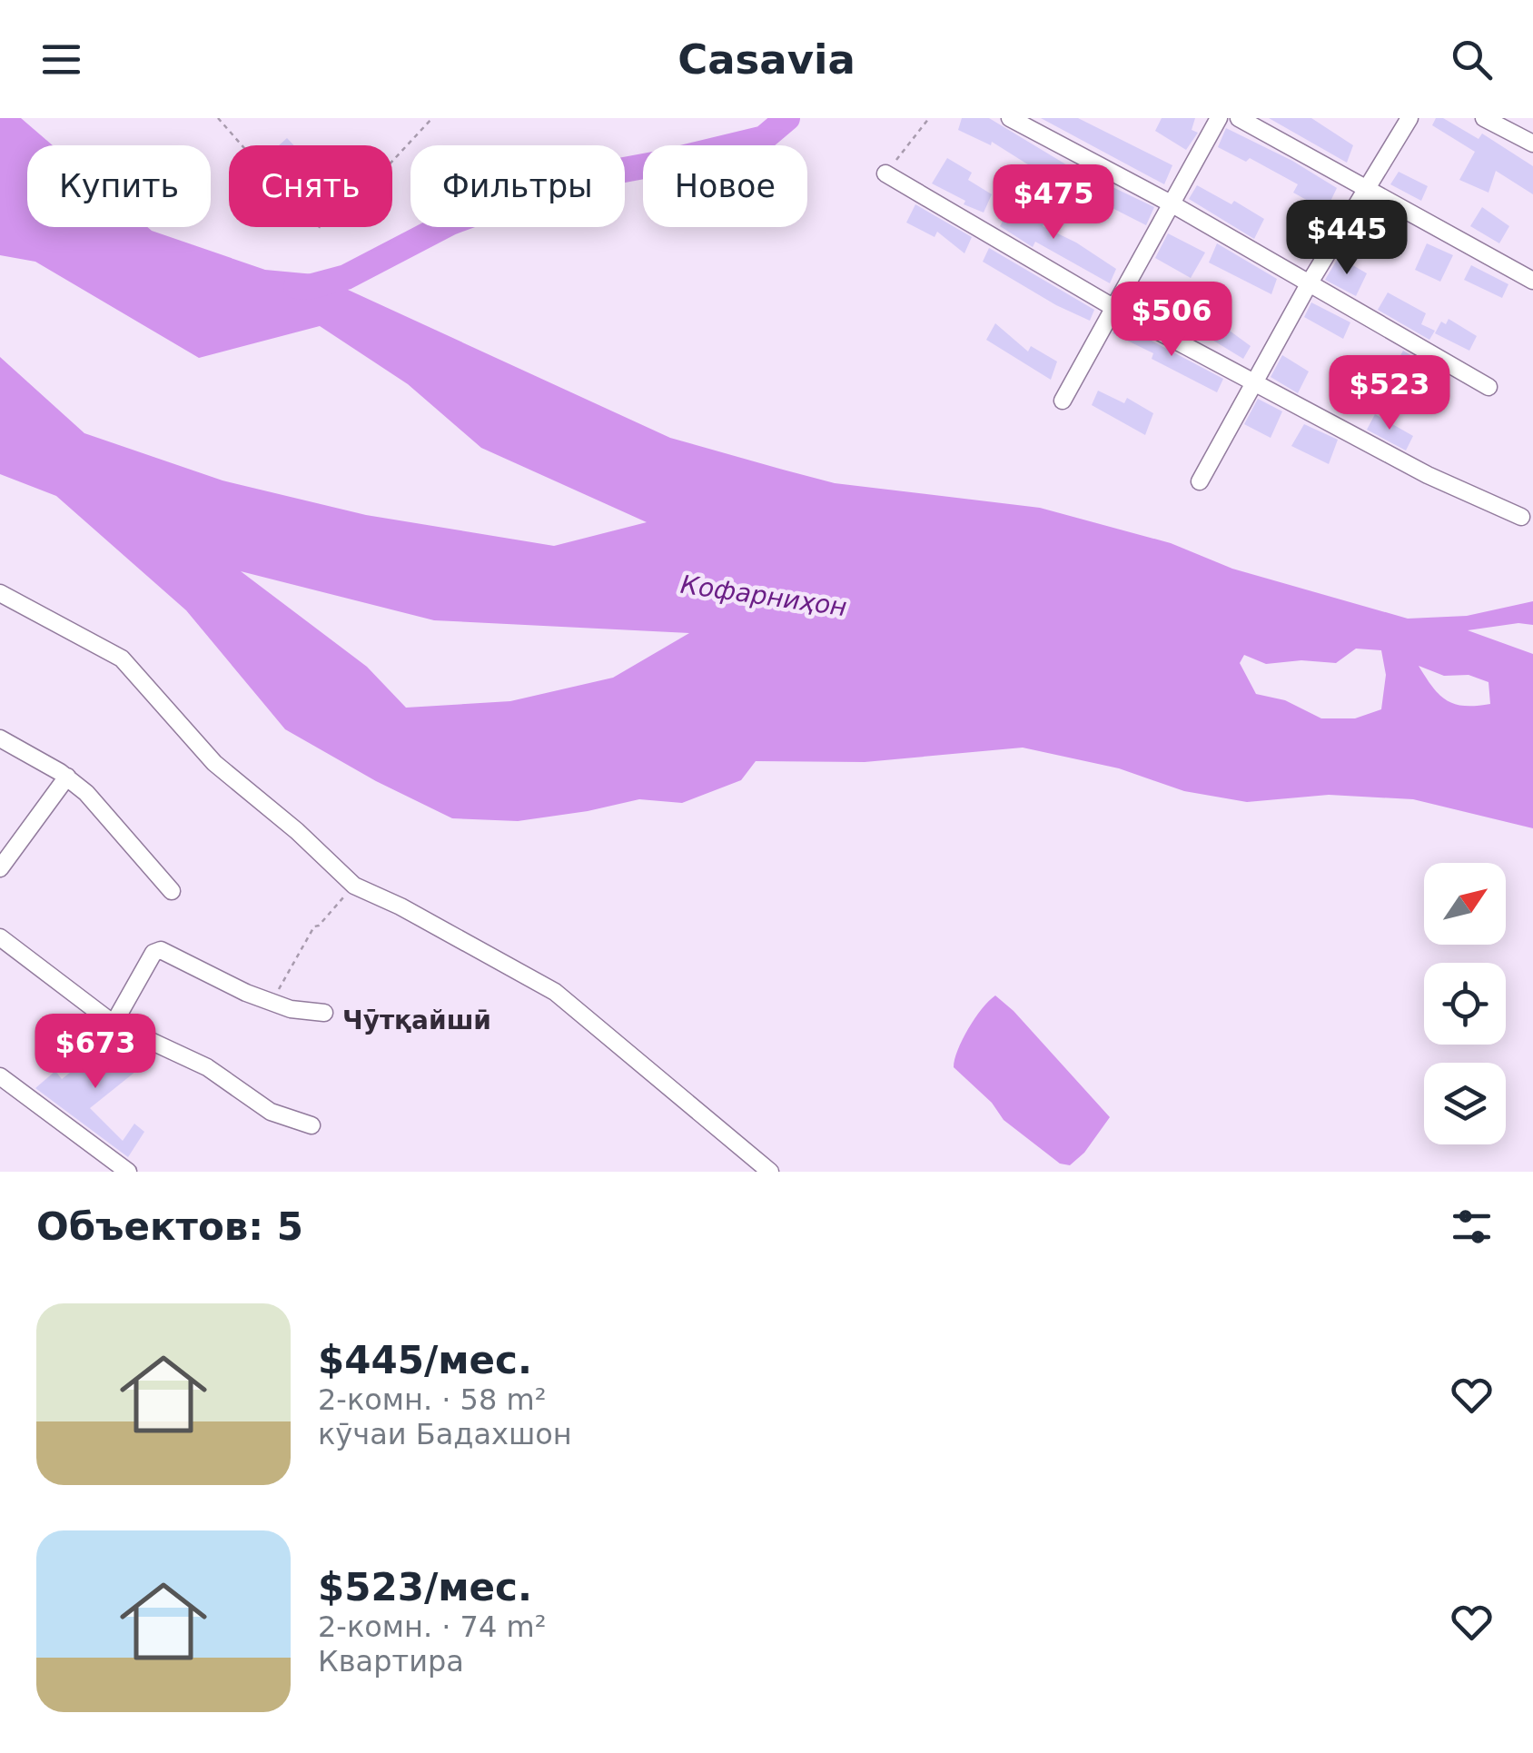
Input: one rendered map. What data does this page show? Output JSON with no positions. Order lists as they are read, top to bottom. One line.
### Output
{"districts":["Чӯтқайшӣ"],"water":["Кофарниҳон"],"north":"top right","page":{"header":"Casavia","chip":["Купить","Снять","Фильтры","Новое"],"price":["$475","$445","$506","$523","$673"],"heading":"Объектов: 5","list":[{"name":"$445/мес.","note":"2-комн. · 58 m² · кӯчаи Бадахшон"},{"name":"$523/мес.","note":"2-комн. · 74 m² · Квартира"}]}}
